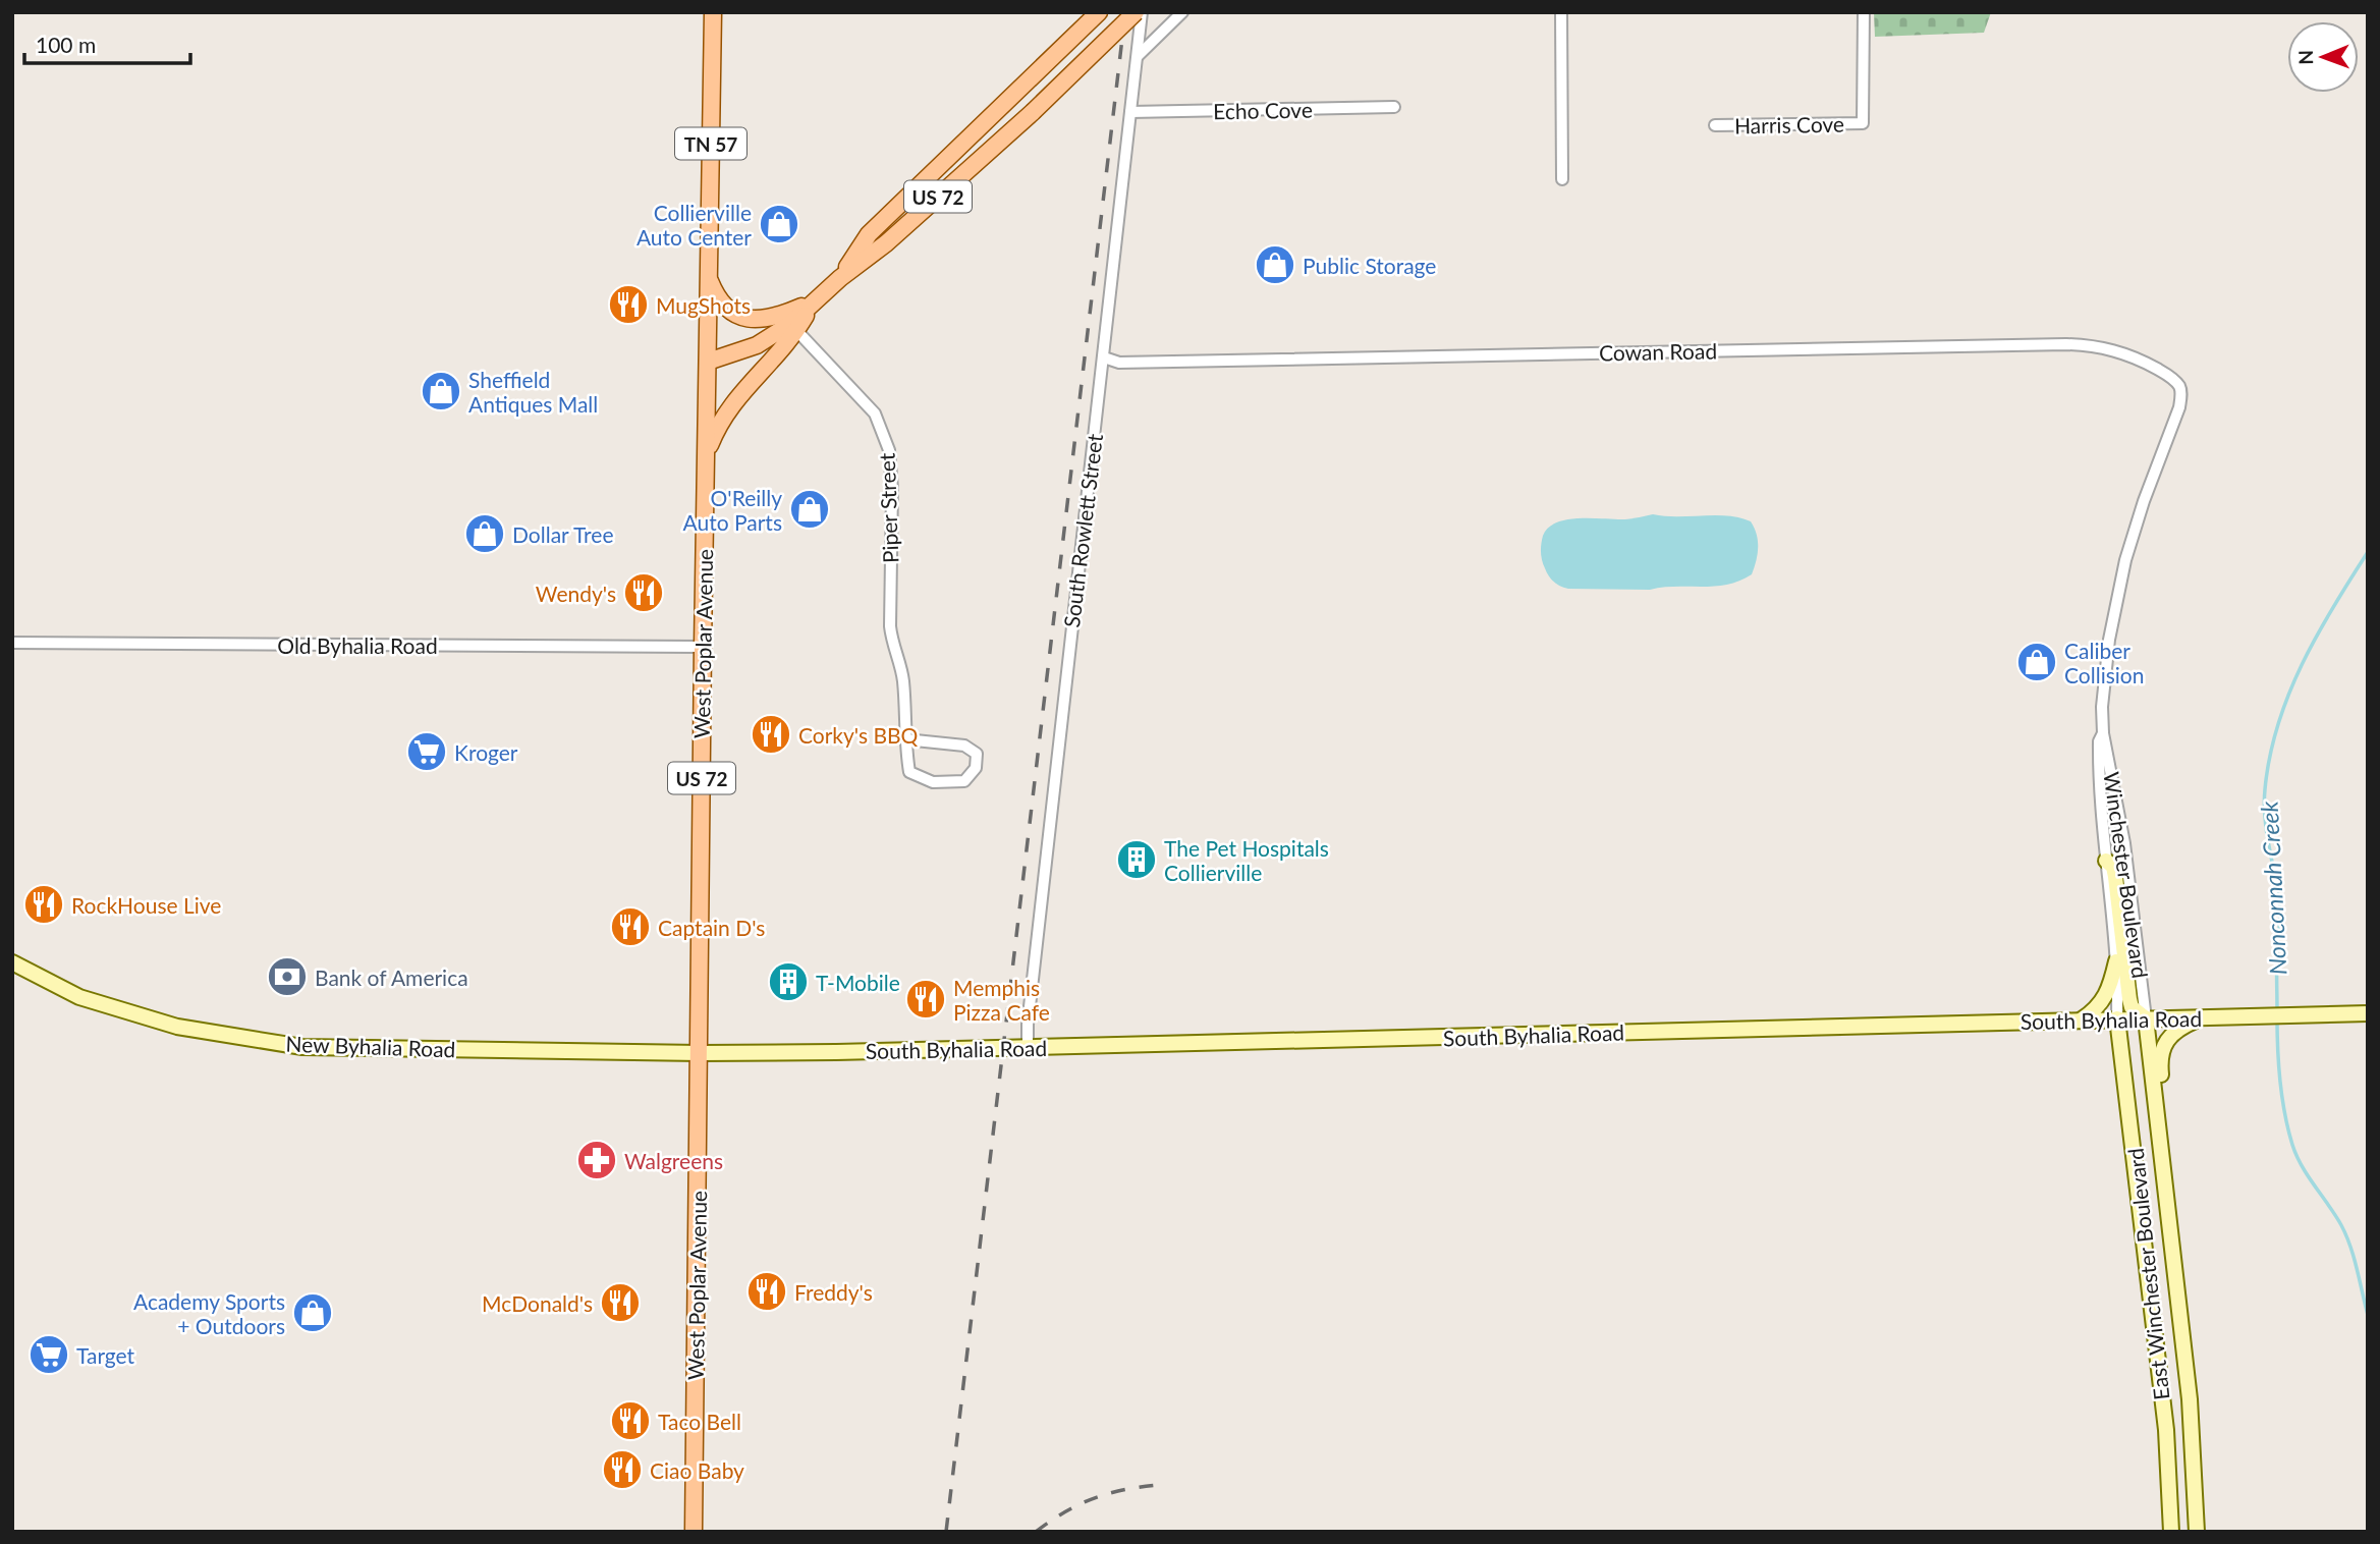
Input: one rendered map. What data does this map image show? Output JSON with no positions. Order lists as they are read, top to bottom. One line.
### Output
{"streets":{"main road":["TN 57","US 72","West Poplar Avenue","South Byhalia Road","New Byhalia Road","East Winchester Boulevard"],"street":["Echo Cove","Harris Cove","Cowan Road","Piper Street","South Rowlett Street","Old Byhalia Road","Winchester Boulevard"]},"crossings":[["Echo Cove","South Rowlett Street"],["US 72","Piper Street"],["US 72","West Poplar Avenue"],["Cowan Road","South Rowlett Street"],["Cowan Road","Winchester Boulevard"],["South Rowlett Street","South Byhalia Road"],["West Poplar Avenue","Old Byhalia Road"],["West Poplar Avenue","South Byhalia Road"],["West Poplar Avenue","New Byhalia Road"],["Winchester Boulevard","South Byhalia Road"],["Winchester Boulevard","East Winchester Boulevard"],["South Byhalia Road","New Byhalia Road"],["South Byhalia Road","East Winchester Boulevard"]],"water":["Nonconnah Creek"],"places":{"shop":["Collierville Auto Center","Public Storage","Sheffield Antiques Mall","O'Reilly Auto Parts","Dollar Tree","Caliber Collision","Academy Sports + Outdoors"],"restaurant":["MugShots","Wendy's","Corky's BBQ","RockHouse Live","Captain D's","Memphis Pizza Cafe","Freddy's","McDonald's","Taco Bell","Ciao Baby"],"supermarket":["Kroger","Target"],"building":["The Pet Hospitals Collierville","T-Mobile"],"bank":["Bank of America"],"pharmacy":["Walgreens"]},"scale_bar":"100 m","north":"left"}
